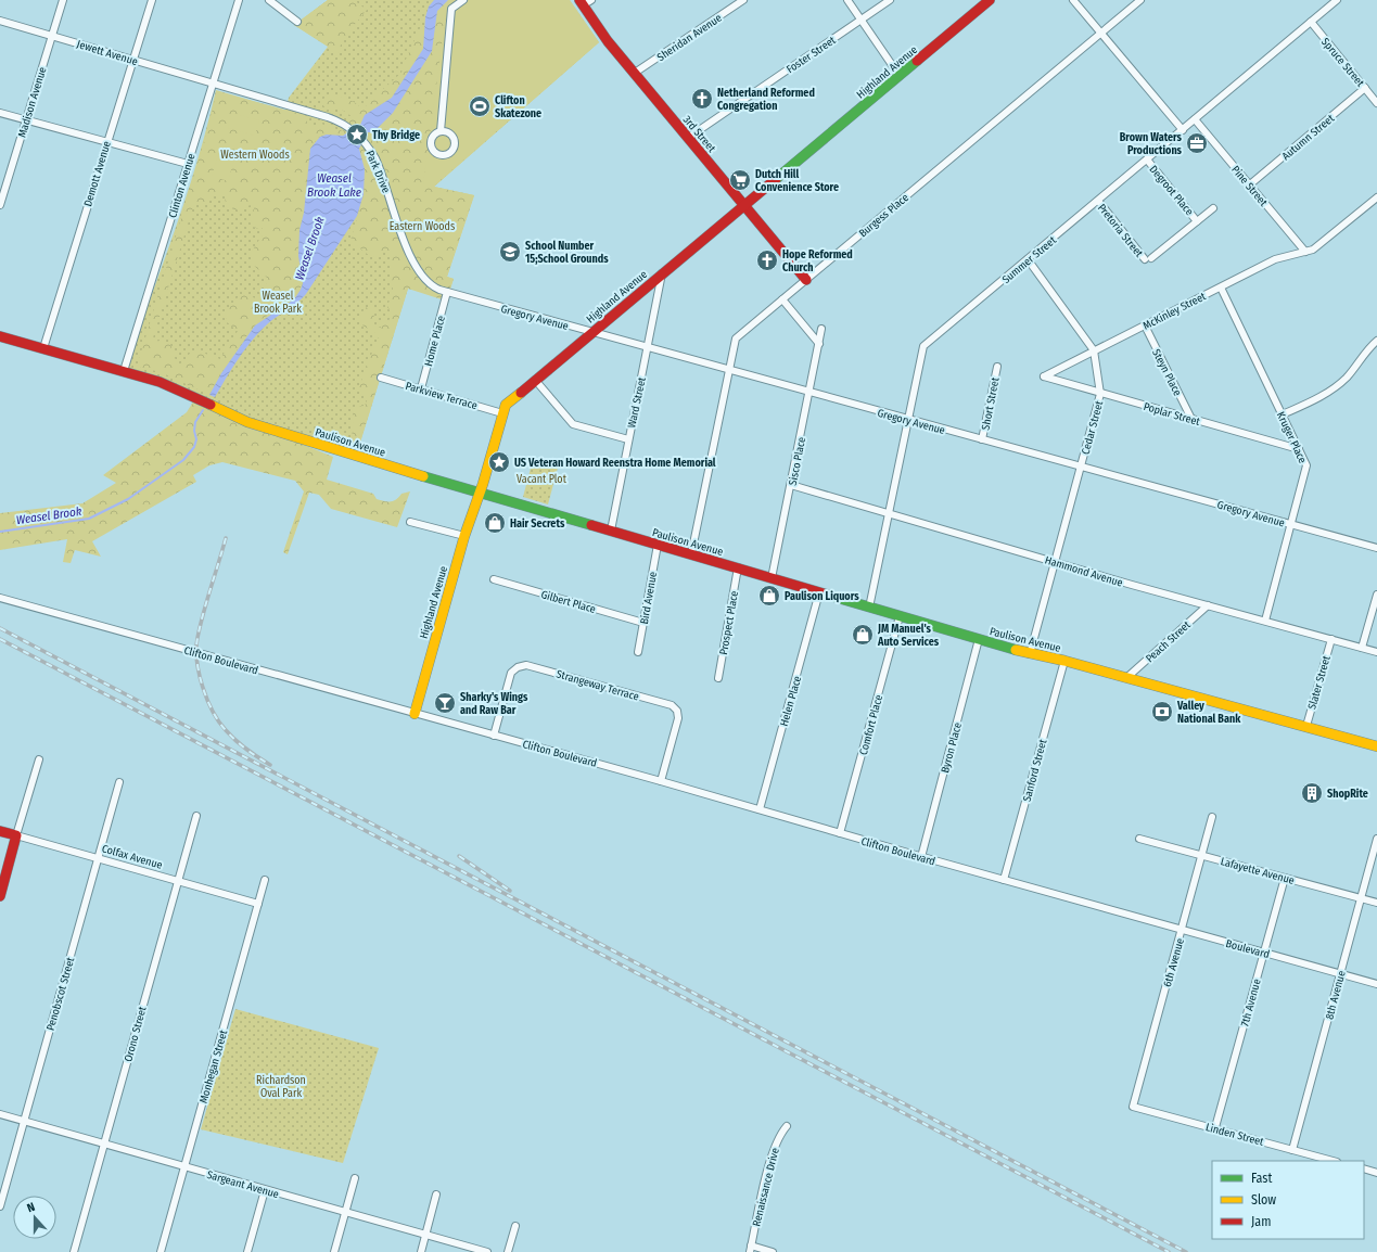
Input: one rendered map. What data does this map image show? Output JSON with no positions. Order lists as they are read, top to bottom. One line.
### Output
{"streets":{"main road":["Highland Avenue","3rd Street","Paulison Avenue","Colfax Avenue"],"street":["Sheridan Avenue","Jewett Avenue","Foster Street","Spruce Street","Madison Avenue","Autumn Street","Park Drive","Demott Avenue","Clinton Avenue","Pine Street","Degroot Place","Burgess Place","Pretoria Street","Summer Street","McKinley Street","Gregory Avenue","Home Place","Steyn Place","Parkview Terrace","Ward Street","Short Street","Poplar Street","Cedar Street","Kruger Place","Sisco Place","Hammond Avenue","Bird Avenue","Gilbert Place","Prospect Place","Peach Street","Clifton Boulevard","Slater Street","Strangeway Terrace","Helen Place","Comfort Place","Byron Place","Sanford Street","Lafayette Avenue","Boulevard","6th Avenue","Penobscot Street","8th Avenue","7th Avenue","Orono Street","Monhegan Street","Linden Street","Sargeant Avenue","Renaissance Drive"]},"crossings":[["Sheridan Avenue","3rd Street"],["Jewett Avenue","Madison Avenue"],["Jewett Avenue","Park Drive"],["Jewett Avenue","Demott Avenue"],["Jewett Avenue","Clinton Avenue"],["Foster Street","3rd Street"],["Spruce Street","Autumn Street"],["Spruce Street","Summer Street"],["Highland Avenue","3rd Street"],["Highland Avenue","Gregory Avenue"],["Highland Avenue","Parkview Terrace"],["Highland Avenue","Ward Street"],["Highland Avenue","Paulison Avenue"],["Highland Avenue","Clifton Boulevard"],["3rd Street","Burgess Place"],["Autumn Street","Pine Street"],["Park Drive","Clinton Avenue"],["Park Drive","Gregory Avenue"],["Park Drive","Home Place"],["Demott Avenue","Paulison Avenue"],["Clinton Avenue","Paulison Avenue"],["Pine Street","Summer Street"],["Pine Street","McKinley Street"],["Degroot Place","Pretoria Street"],["Degroot Place","Summer Street"],["Burgess Place","Gregory Avenue"],["Burgess Place","Paulison Avenue"],["Pretoria Street","Summer Street"],["Summer Street","Gregory Avenue"],["Summer Street","Cedar Street"],["Summer Street","Paulison Avenue"],["Summer Street","Hammond Avenue"],["McKinley Street","Steyn Place"],["McKinley Street","Poplar Street"],["McKinley Street","Cedar Street"],["McKinley Street","Kruger Place"],["Gregory Avenue","Home Place"],["Gregory Avenue","Ward Street"],["Gregory Avenue","Short Street"],["Gregory Avenue","Cedar Street"],["Gregory Avenue","Kruger Place"],["Gregory Avenue","Sisco Place"],["Home Place","Parkview Terrace"],["Steyn Place","Poplar Street"],["Ward Street","Paulison Avenue"],["Poplar Street","Cedar Street"],["Poplar Street","Kruger Place"],["Cedar Street","Paulison Avenue"],["Cedar Street","Hammond Avenue"],["Kruger Place","Hammond Avenue"],["Paulison Avenue","Sisco Place"],["Paulison Avenue","Bird Avenue"],["Paulison Avenue","Prospect Place"],["Paulison Avenue","Peach Street"],["Paulison Avenue","Slater Street"],["Paulison Avenue","Helen Place"],["Paulison Avenue","Comfort Place"],["Paulison Avenue","Byron Place"],["Paulison Avenue","Sanford Street"],["Sisco Place","Hammond Avenue"],["Hammond Avenue","Peach Street"],["Hammond Avenue","Slater Street"],["Bird Avenue","Gilbert Place"],["Clifton Boulevard","Strangeway Terrace"],["Clifton Boulevard","Helen Place"],["Clifton Boulevard","Comfort Place"],["Clifton Boulevard","Byron Place"],["Clifton Boulevard","Sanford Street"],["Clifton Boulevard","Boulevard"],["Colfax Avenue","Penobscot Street"],["Colfax Avenue","Orono Street"],["Colfax Avenue","Monhegan Street"],["Lafayette Avenue","6th Avenue"],["Lafayette Avenue","8th Avenue"],["Lafayette Avenue","7th Avenue"],["Boulevard","6th Avenue"],["Boulevard","8th Avenue"],["Boulevard","7th Avenue"],["6th Avenue","Linden Street"],["Penobscot Street","Sargeant Avenue"],["8th Avenue","Linden Street"],["7th Avenue","Linden Street"],["Orono Street","Sargeant Avenue"],["Monhegan Street","Sargeant Avenue"]],"water":["Weasel Brook Lake","Weasel Brook"],"parks":["Western Woods","Eastern Woods","Weasel Brook Park","Vacant Plot","Richardson Oval Park"],"places":{"church":["Netherland Reformed Congregation","Hope Reformed Church"],"sports":["Clifton Skatezone"],"place":["Thy Bridge","US Veteran Howard Reenstra Home Memorial"],"office":["Brown Waters Productions"],"supermarket":["Dutch Hill Convenience Store"],"school or university":["School Number 15;School Grounds"],"shop":["Hair Secrets","Paulison Liquors","JM Manuel's Auto Services"],"bar":["Sharky's Wings and Raw Bar"],"bank":["Valley National Bank"],"building":["ShopRite"]},"legend":["Fast","Slow","Jam"],"north":"top"}
